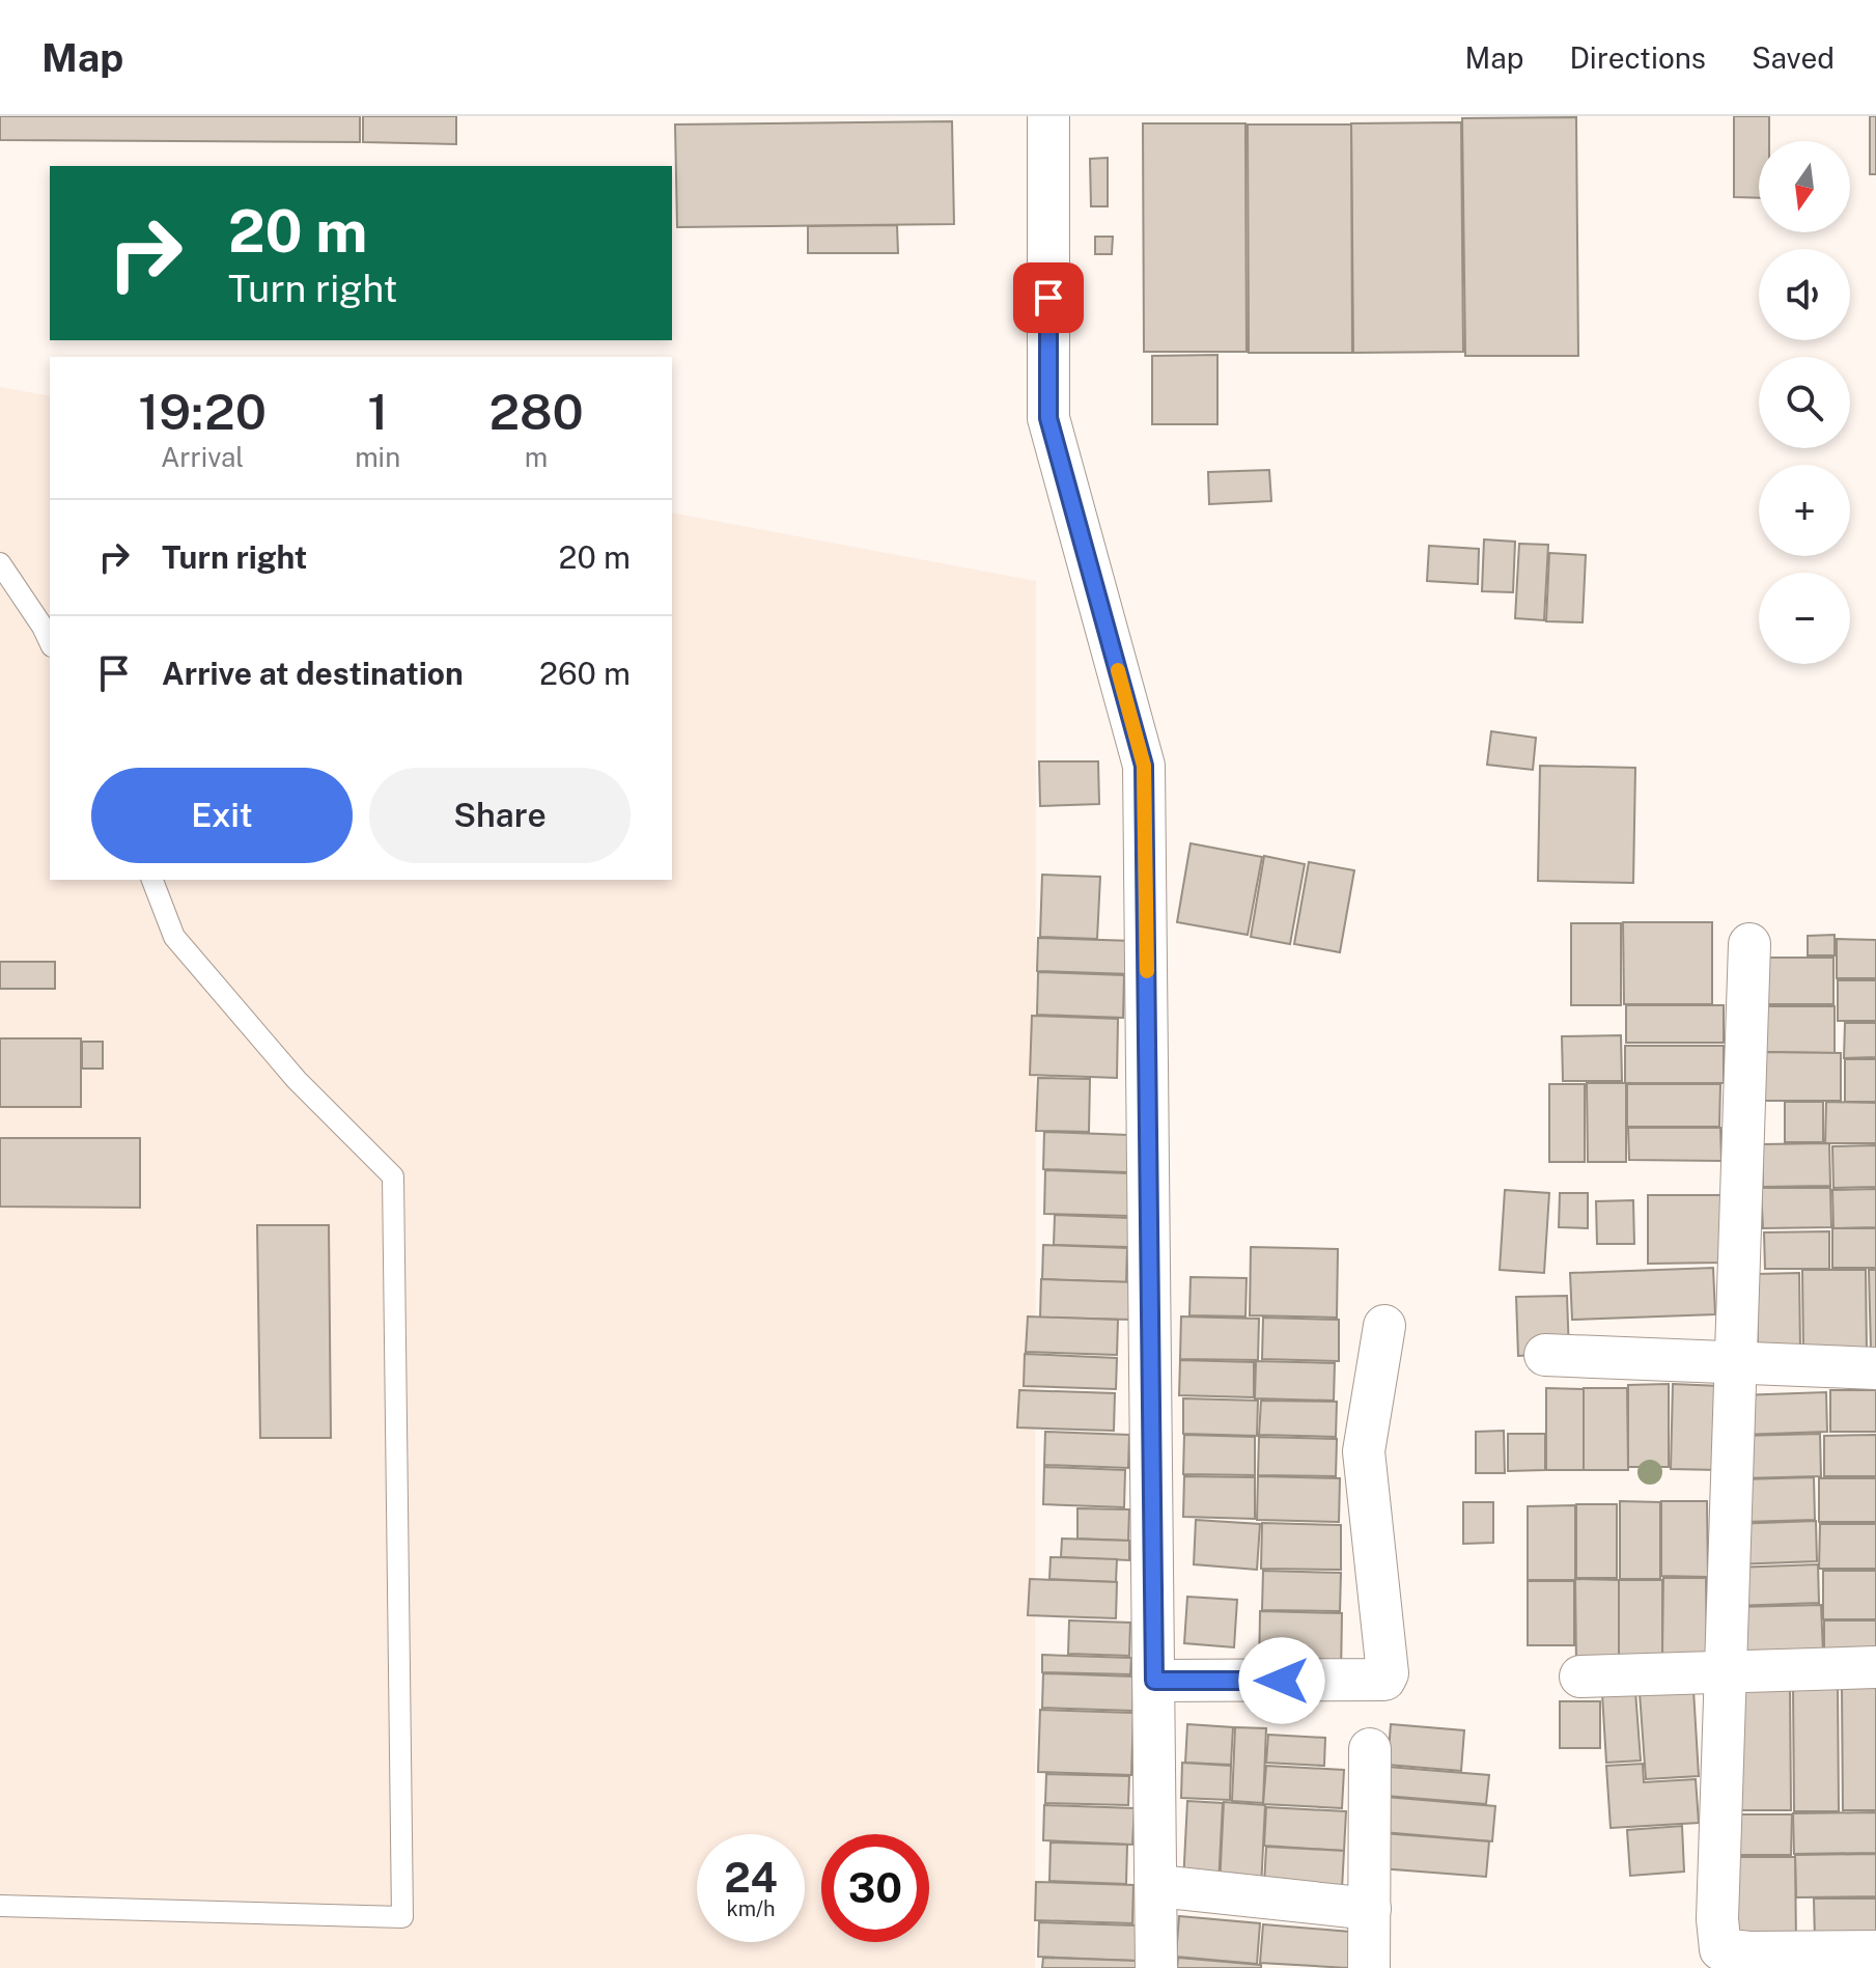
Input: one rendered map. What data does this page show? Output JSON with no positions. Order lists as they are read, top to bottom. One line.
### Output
{"north":"bottom","page":{"header":"Map","nav":["Map","Directions","Saved"],"map_buttons":["+","−"],"turn":["20 m","Turn right"],"eta":["19:20","Arrival","1","min","280","m"],"list":[{"name":"Turn right","value":"20 m"},{"name":"Arrive at destination","value":"260 m"}],"buttons":["Exit","Share"],"speed":"24 km/h","limit":"30"}}
